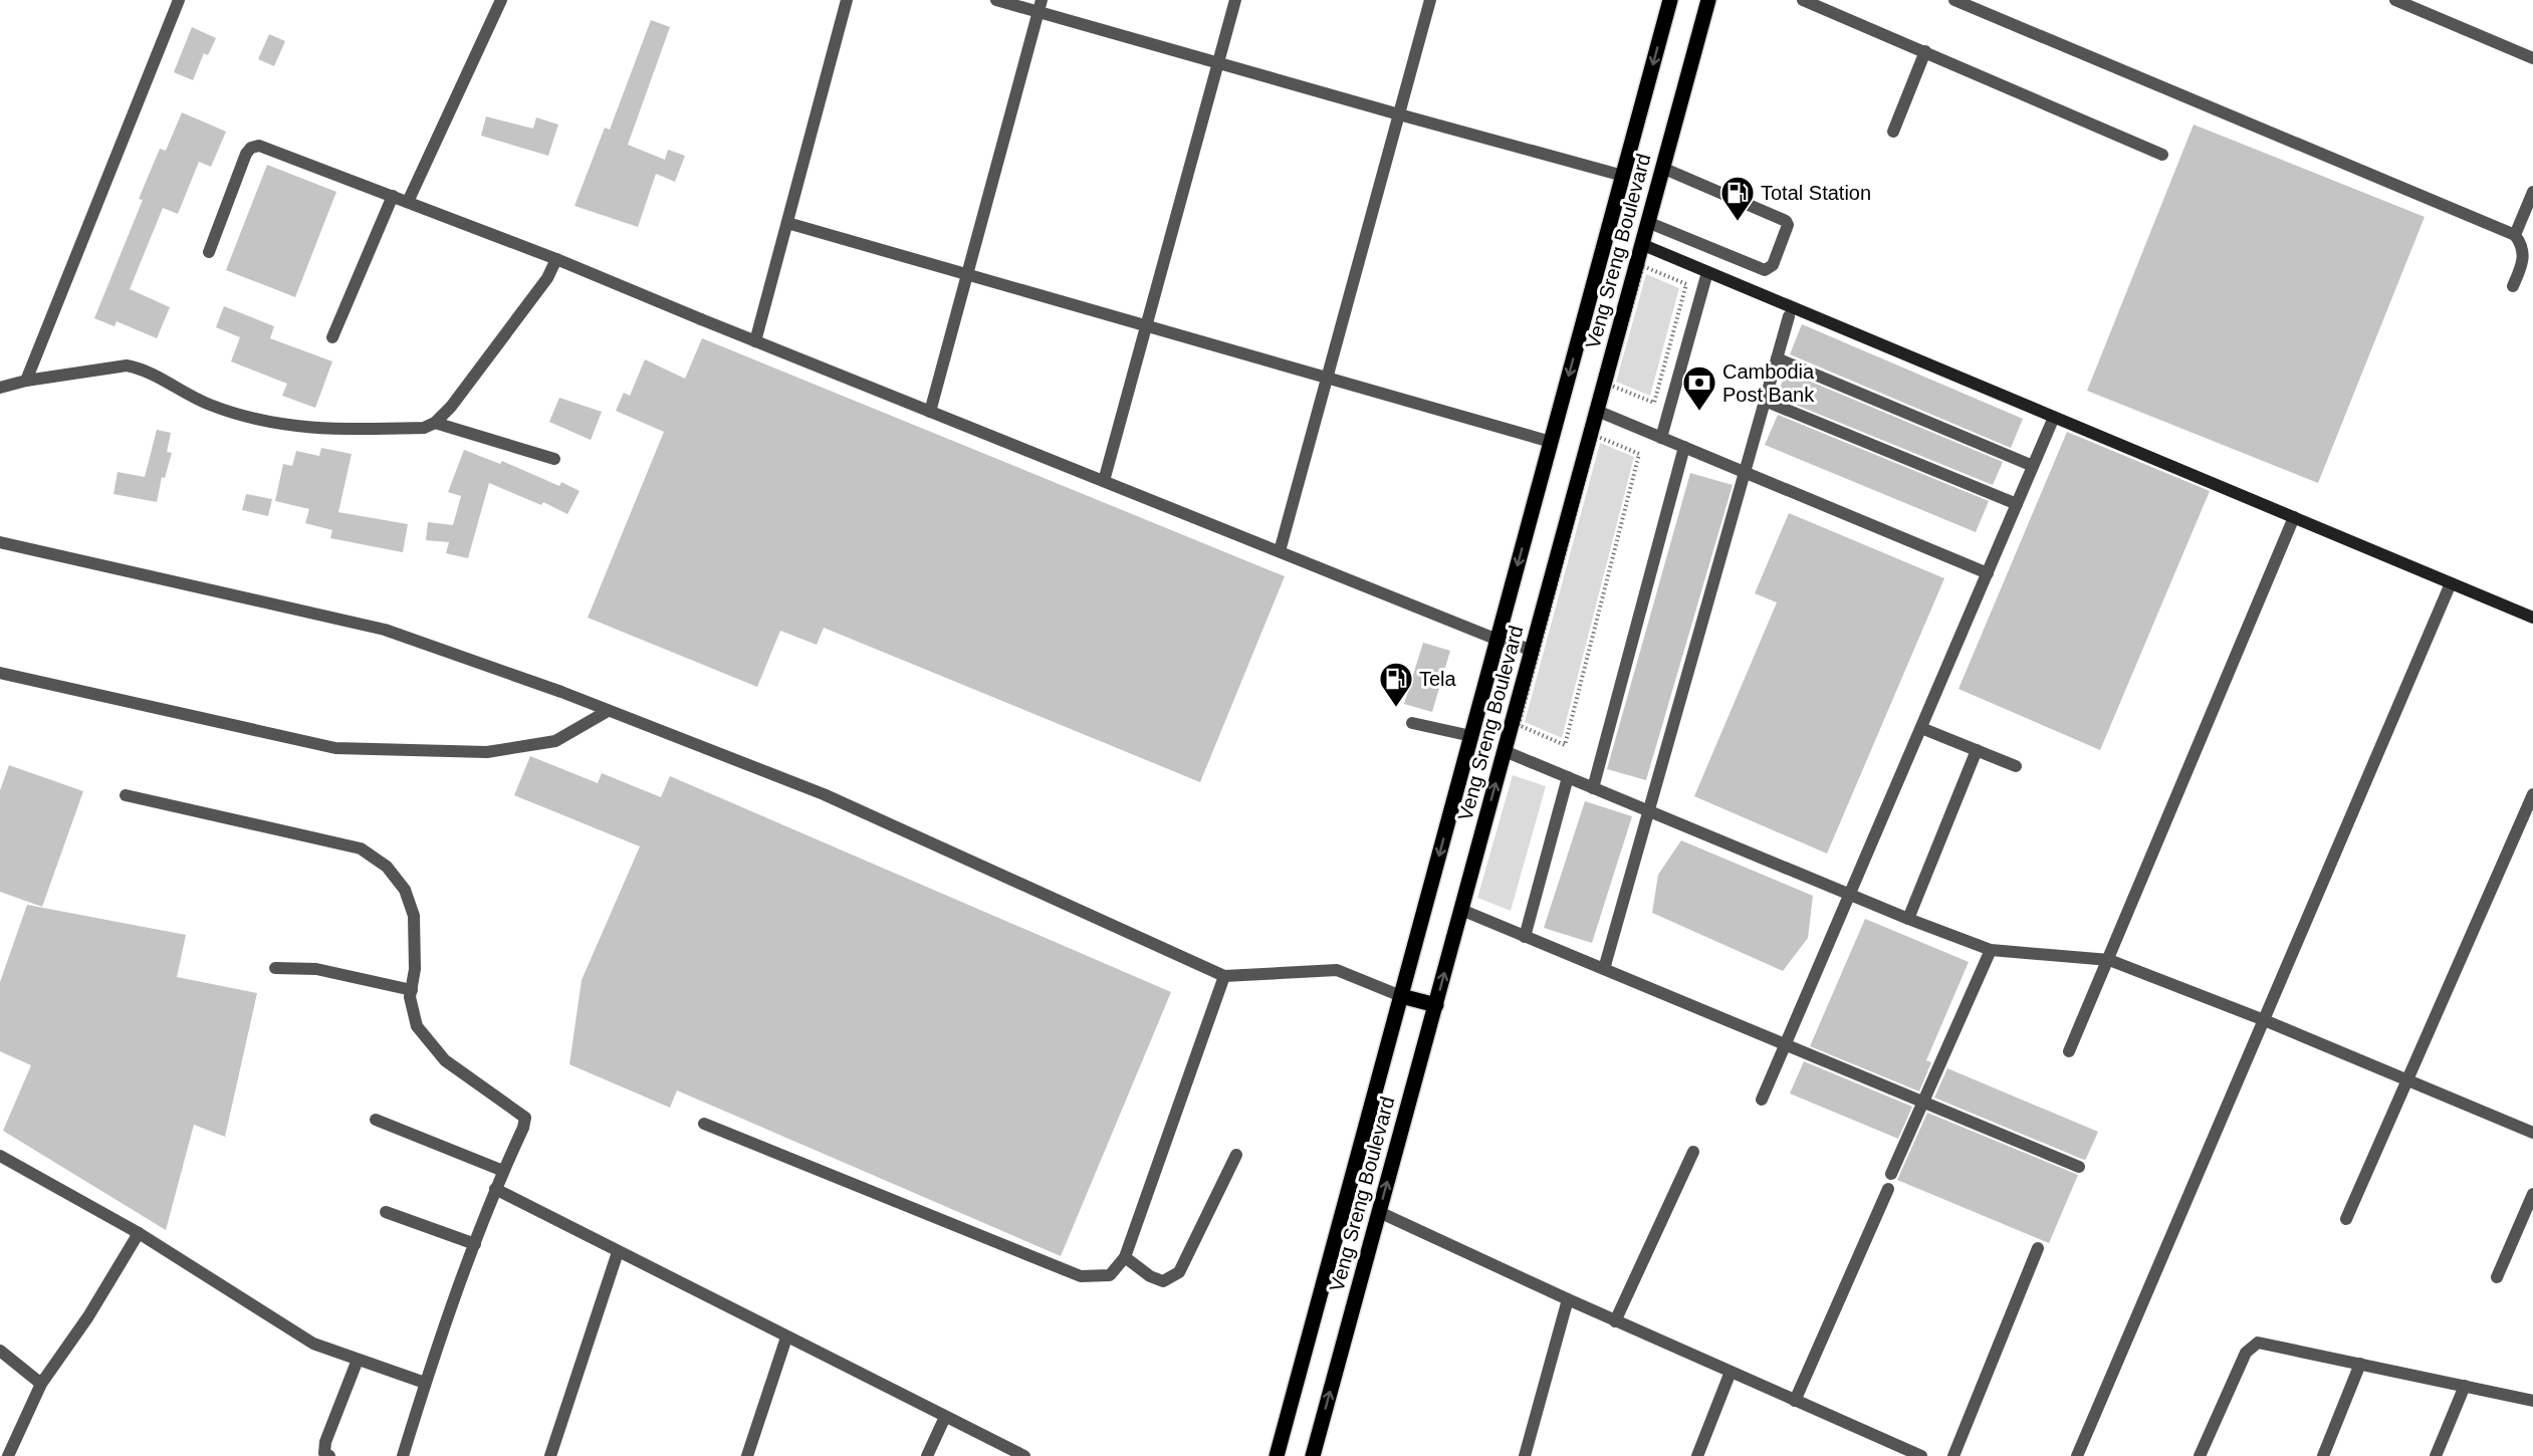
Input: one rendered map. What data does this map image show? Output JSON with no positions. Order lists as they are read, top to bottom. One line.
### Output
{"streets":{"main road":["Veng Sreng Boulevard"]},"places":{"fuel station":["Total Station","Tela"],"bank":["Cambodia Post Bank"]}}
